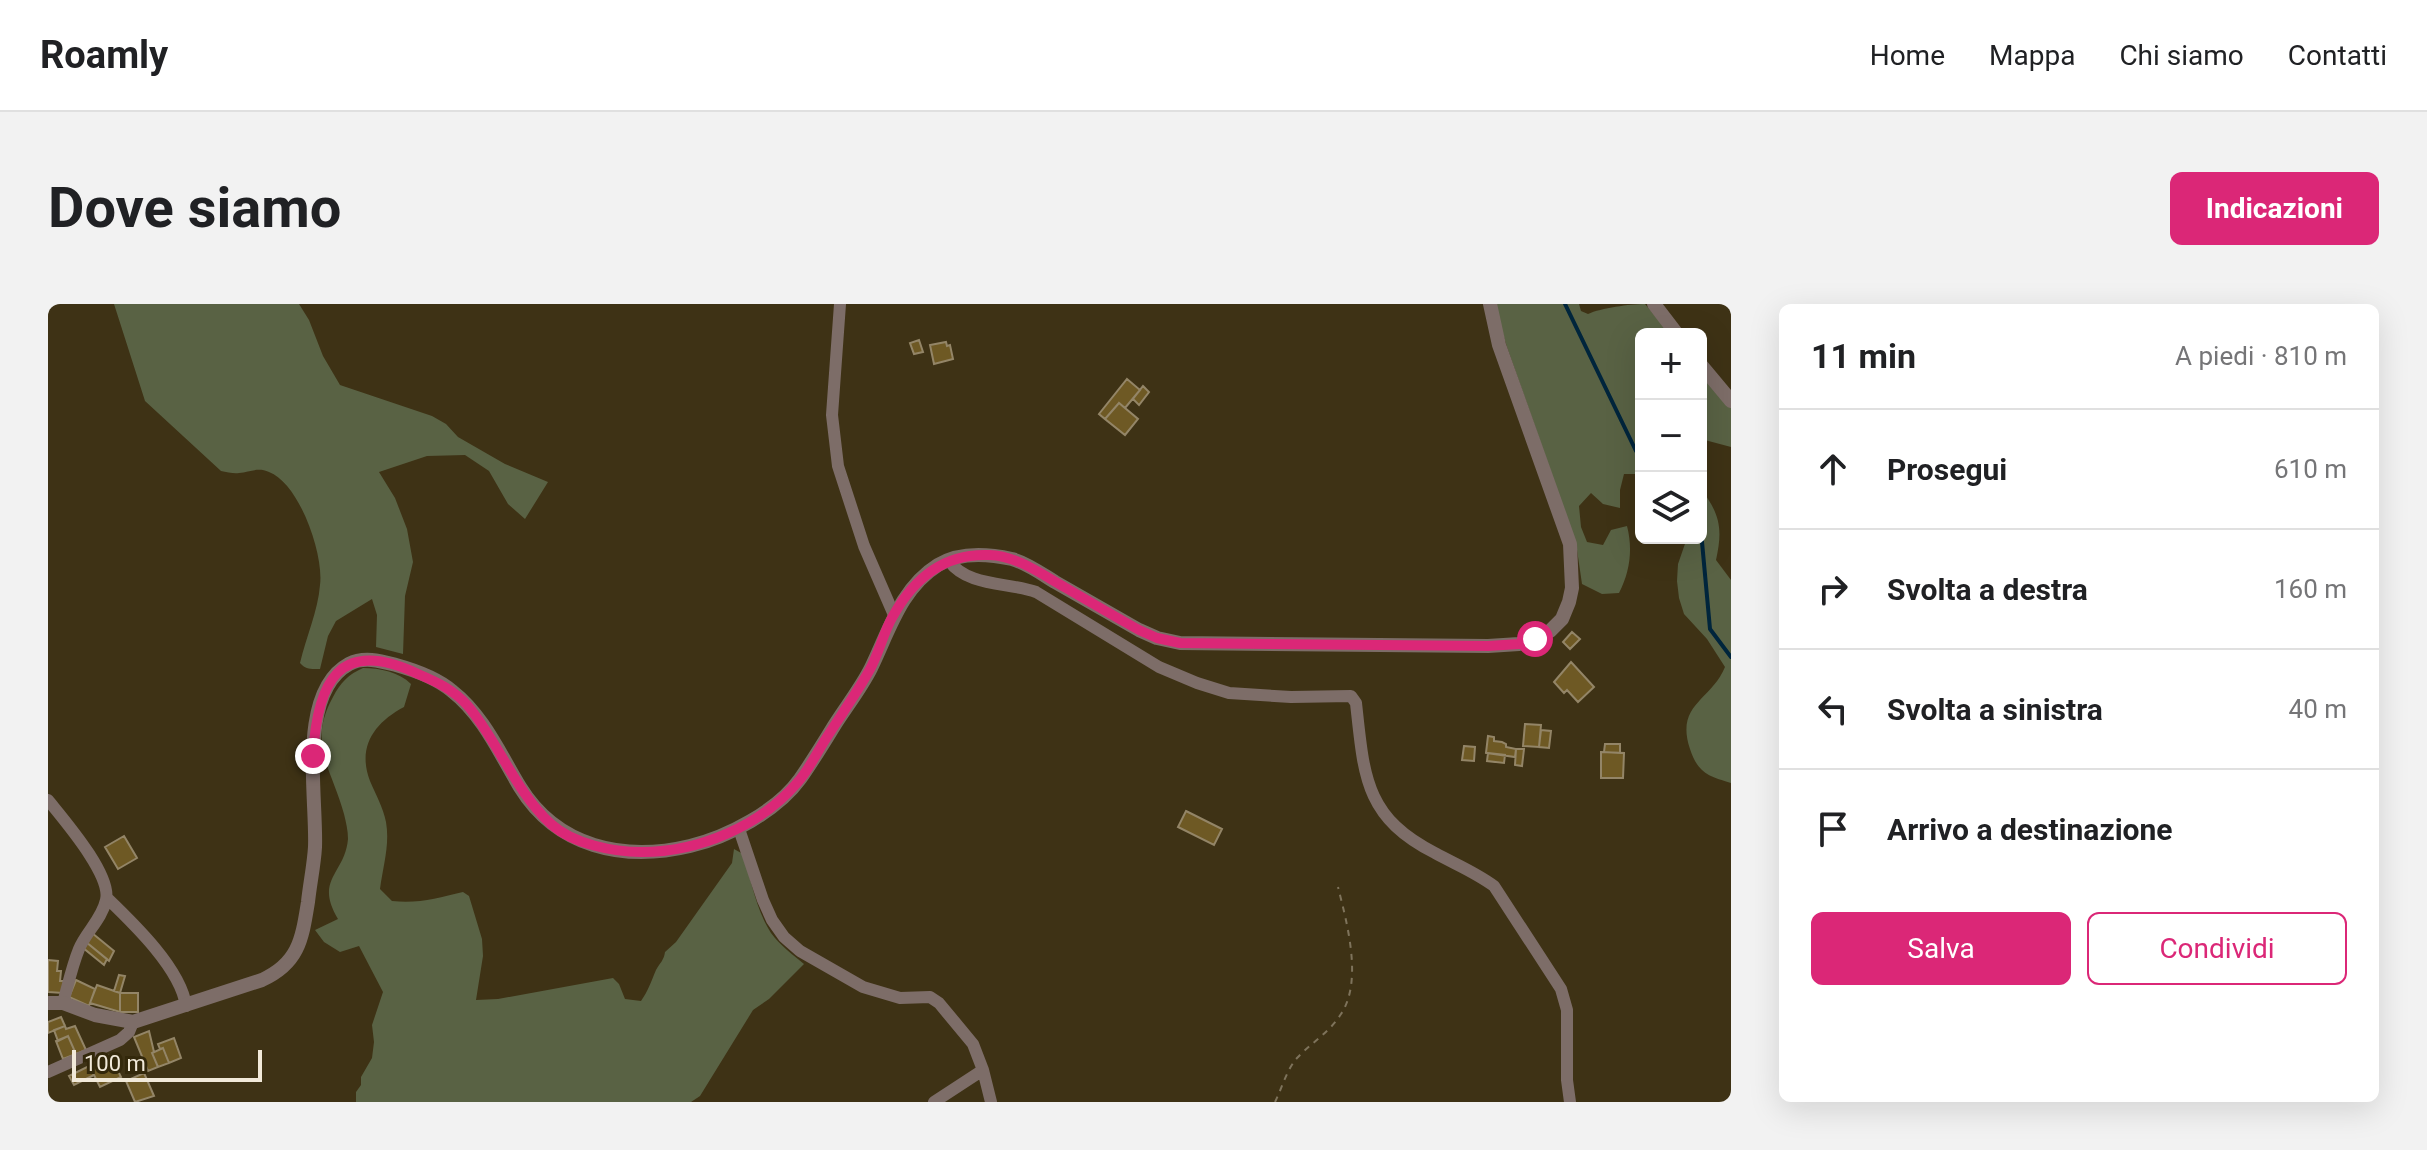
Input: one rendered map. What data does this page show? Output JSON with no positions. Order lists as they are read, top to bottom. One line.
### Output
{"scale_bar":"100 m","page":{"header":"Roamly","nav":["Home","Mappa","Chi siamo","Contatti"],"buttons":["Indicazioni",["Salva","Condividi"]],"title":"Dove siamo","heading":["11 min","A piedi · 810 m"],"map_buttons":["+","−"],"list":[["Prosegui","610 m"],["Svolta a destra","160 m"],["Svolta a sinistra","40 m"],"Arrivo a destinazione"],"scale":"100 m"}}
